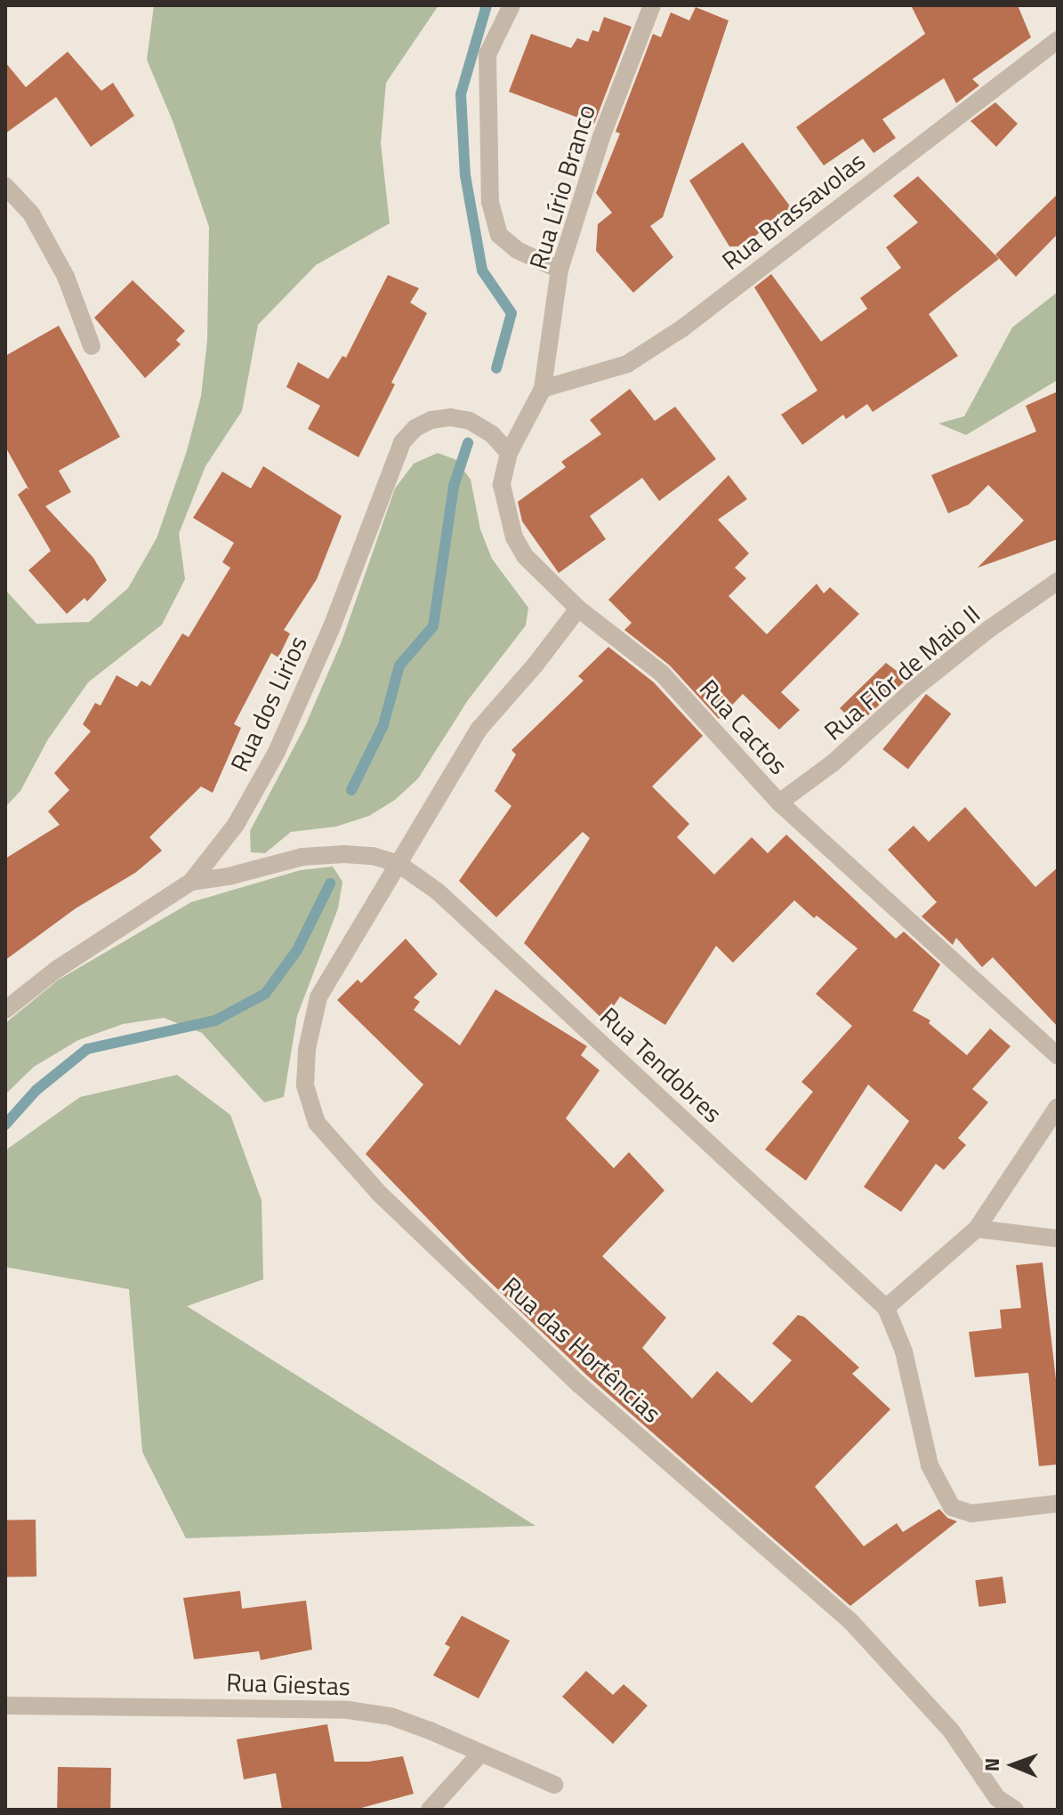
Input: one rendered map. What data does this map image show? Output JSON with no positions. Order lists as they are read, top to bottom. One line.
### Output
{"streets":{"street":["Rua Lírio Branco","Rua Brassavolas","Rua Flôr de Maio II","Rua dos Lirios","Rua Cactos","Rua Tendobres","Rua das Hortências","Rua Giestas"]},"crossings":[["Rua Lírio Branco","Rua Brassavolas"],["Rua Lírio Branco","Rua Cactos"],["Rua Brassavolas","Rua Cactos"],["Rua Flôr de Maio II","Rua Cactos"],["Rua dos Lirios","Rua Cactos"],["Rua Cactos","Rua das Hortências"],["Rua Tendobres","Rua das Hortências"]],"north":"left"}
